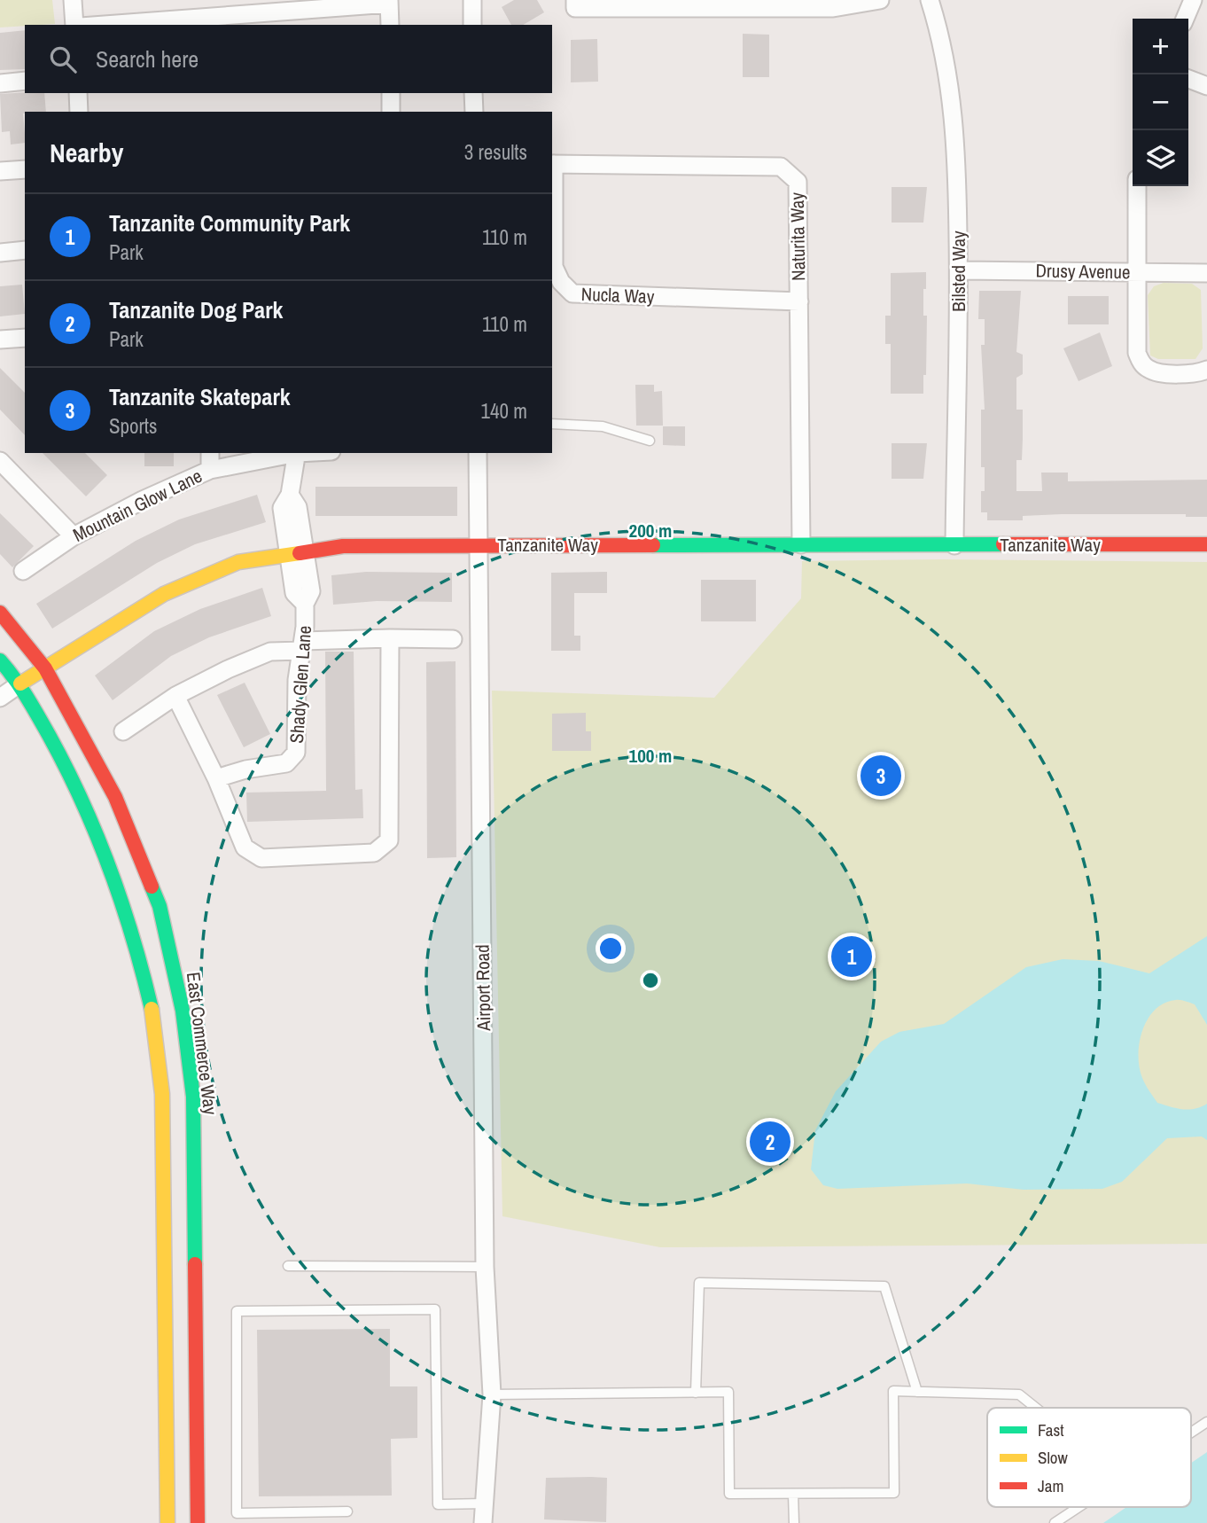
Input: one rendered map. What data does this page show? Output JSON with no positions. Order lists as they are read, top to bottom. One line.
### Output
{"streets":{"main road":["Tanzanite Way","East Commerce Way"],"street":["Naturita Way","Bilsted Way","Drusy Avenue","Nucla Way","Mountain Glow Lane","Shady Glen Lane","Airport Road"]},"crossings":[["Naturita Way","Nucla Way"],["Naturita Way","Tanzanite Way"],["Bilsted Way","Drusy Avenue"],["Bilsted Way","Tanzanite Way"],["Tanzanite Way","Shady Glen Lane"],["Tanzanite Way","Airport Road"],["Tanzanite Way","East Commerce Way"]],"legend":["Fast","Slow","Jam"],"page":{"map_buttons":["+","−"],"search":"Search here","heading":["Nearby","3 results"],"list":[{"mark":"1","name":"Tanzanite Community Park","note":"Park","value":"110 m"},{"mark":"2","name":"Tanzanite Dog Park","note":"Park","value":"110 m"},{"mark":"3","name":"Tanzanite Skatepark","note":"Sports","value":"140 m"}],"pins":["3","1","2"]},"rings":["200 m","100 m"]}
